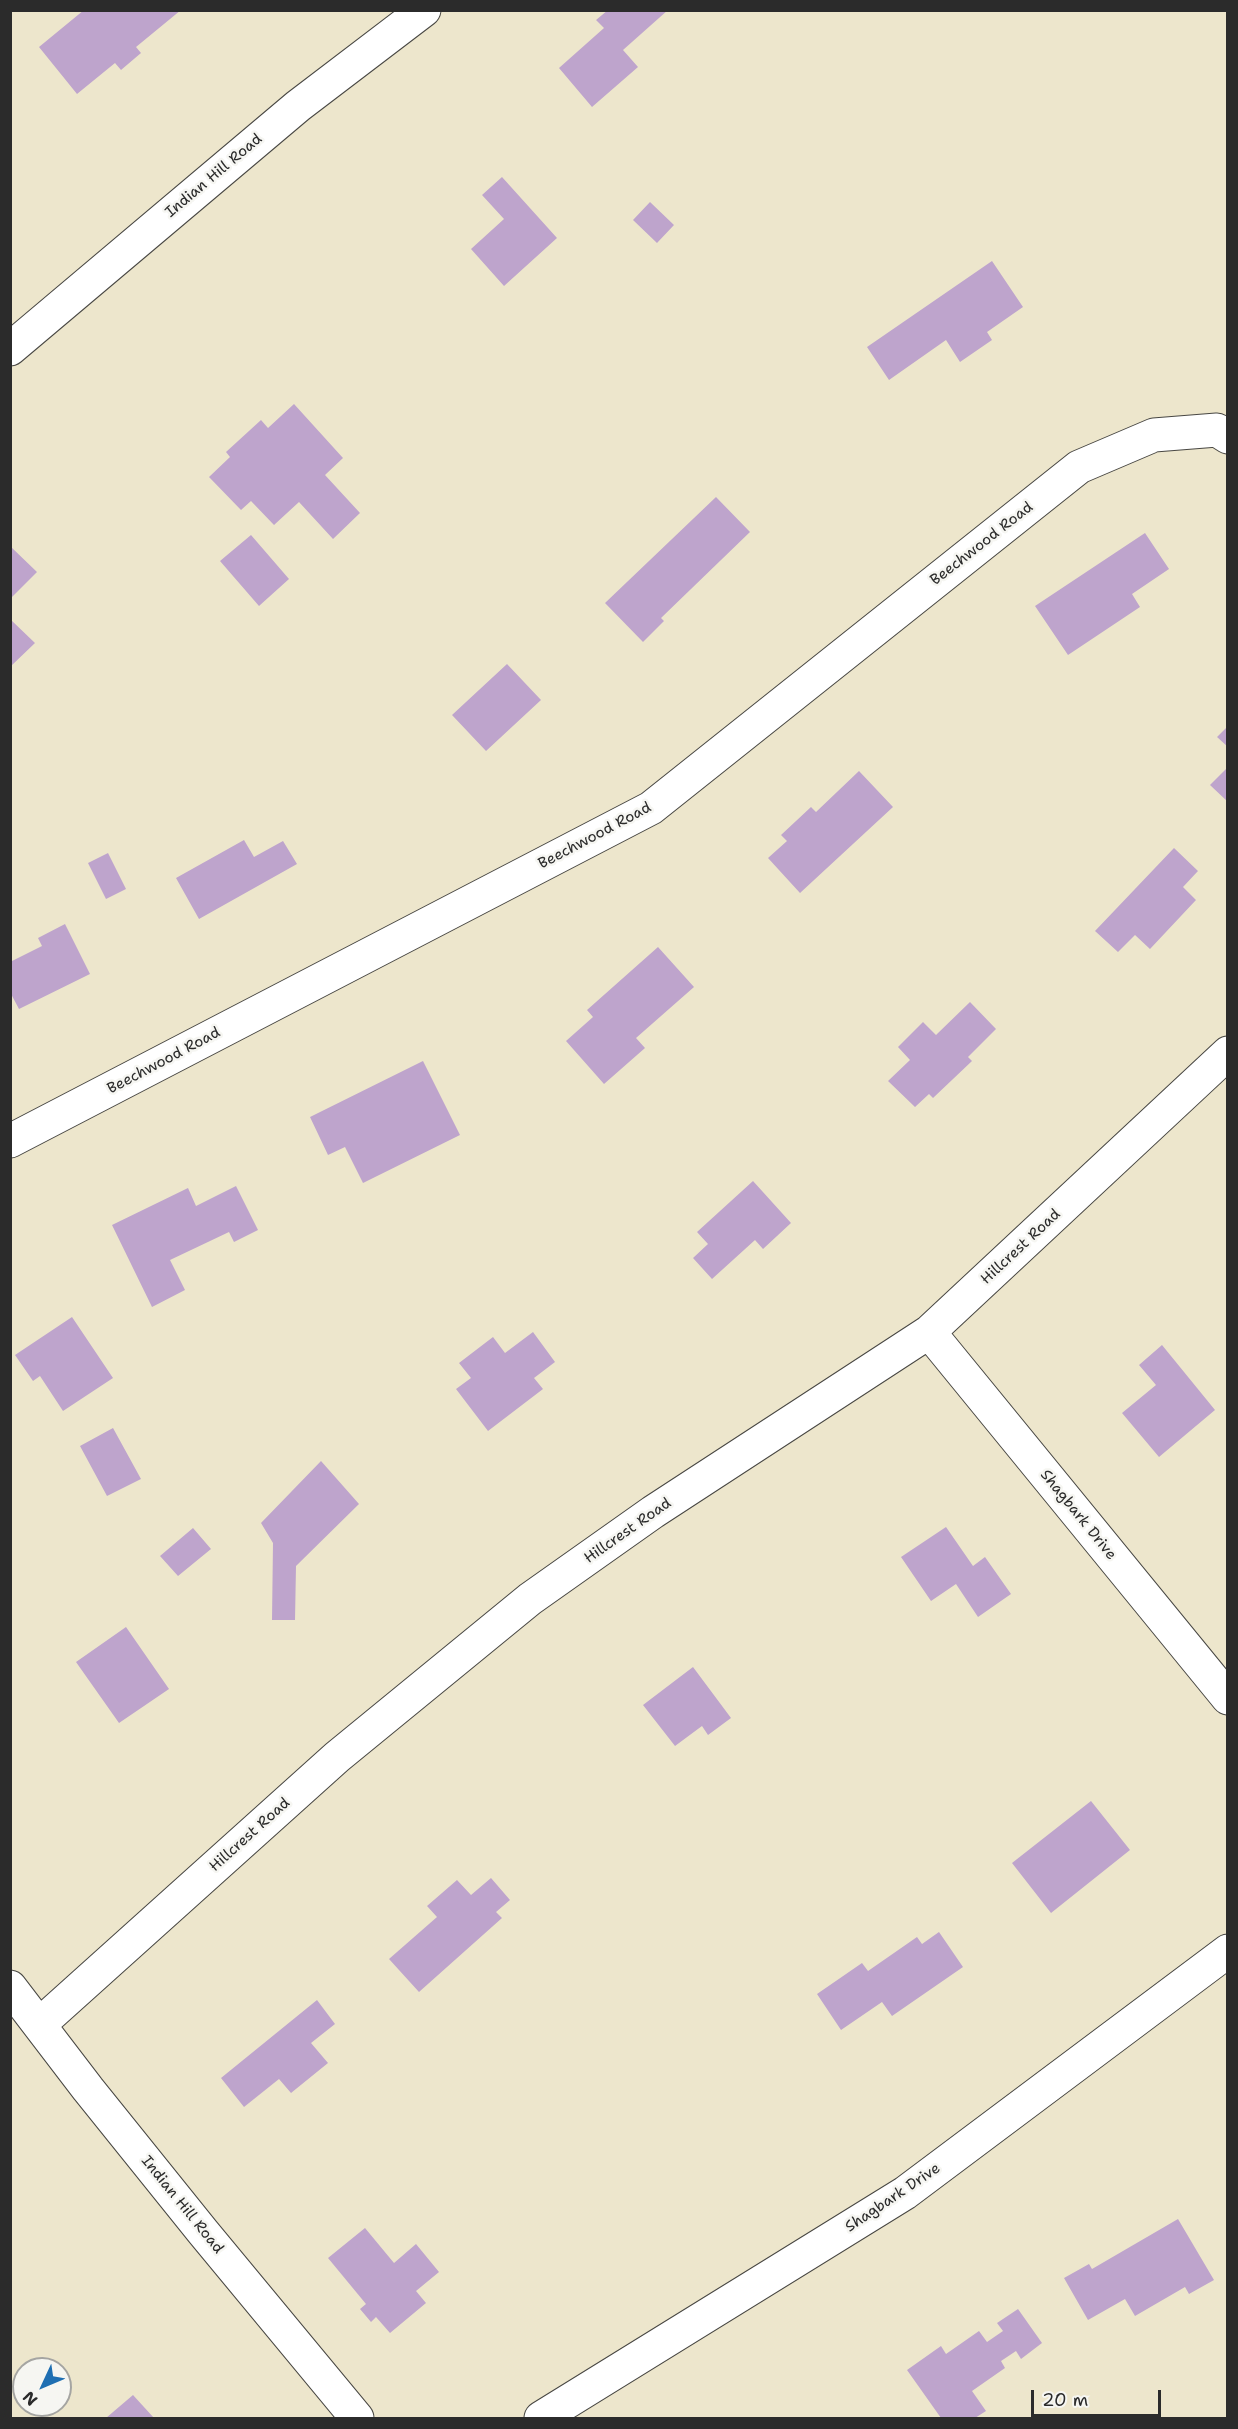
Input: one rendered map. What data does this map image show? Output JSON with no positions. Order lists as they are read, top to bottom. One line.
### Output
{"streets":{"street":["Indian Hill Road","Beechwood Road","Hillcrest Road","Shagbark Drive"]},"crossings":[["Indian Hill Road","Hillcrest Road"],["Hillcrest Road","Shagbark Drive"]],"scale_bar":"20 m","north":"bottom left"}
